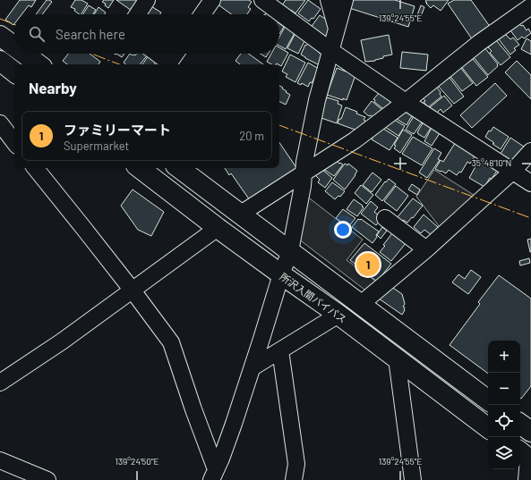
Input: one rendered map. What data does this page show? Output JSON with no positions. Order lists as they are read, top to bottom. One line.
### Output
{"streets":{"highway":["所沢入間バイパス"]},"page":{"search":"Search here","heading":"Nearby","list":[{"mark":"1","name":"ファミリーマート","note":"Supermarket","value":"20 m"}],"pins":"1","map_buttons":["+","−"]},"coordinates":["139°24'55\"E","35°48'10\"N","139°24'50\"E"]}
